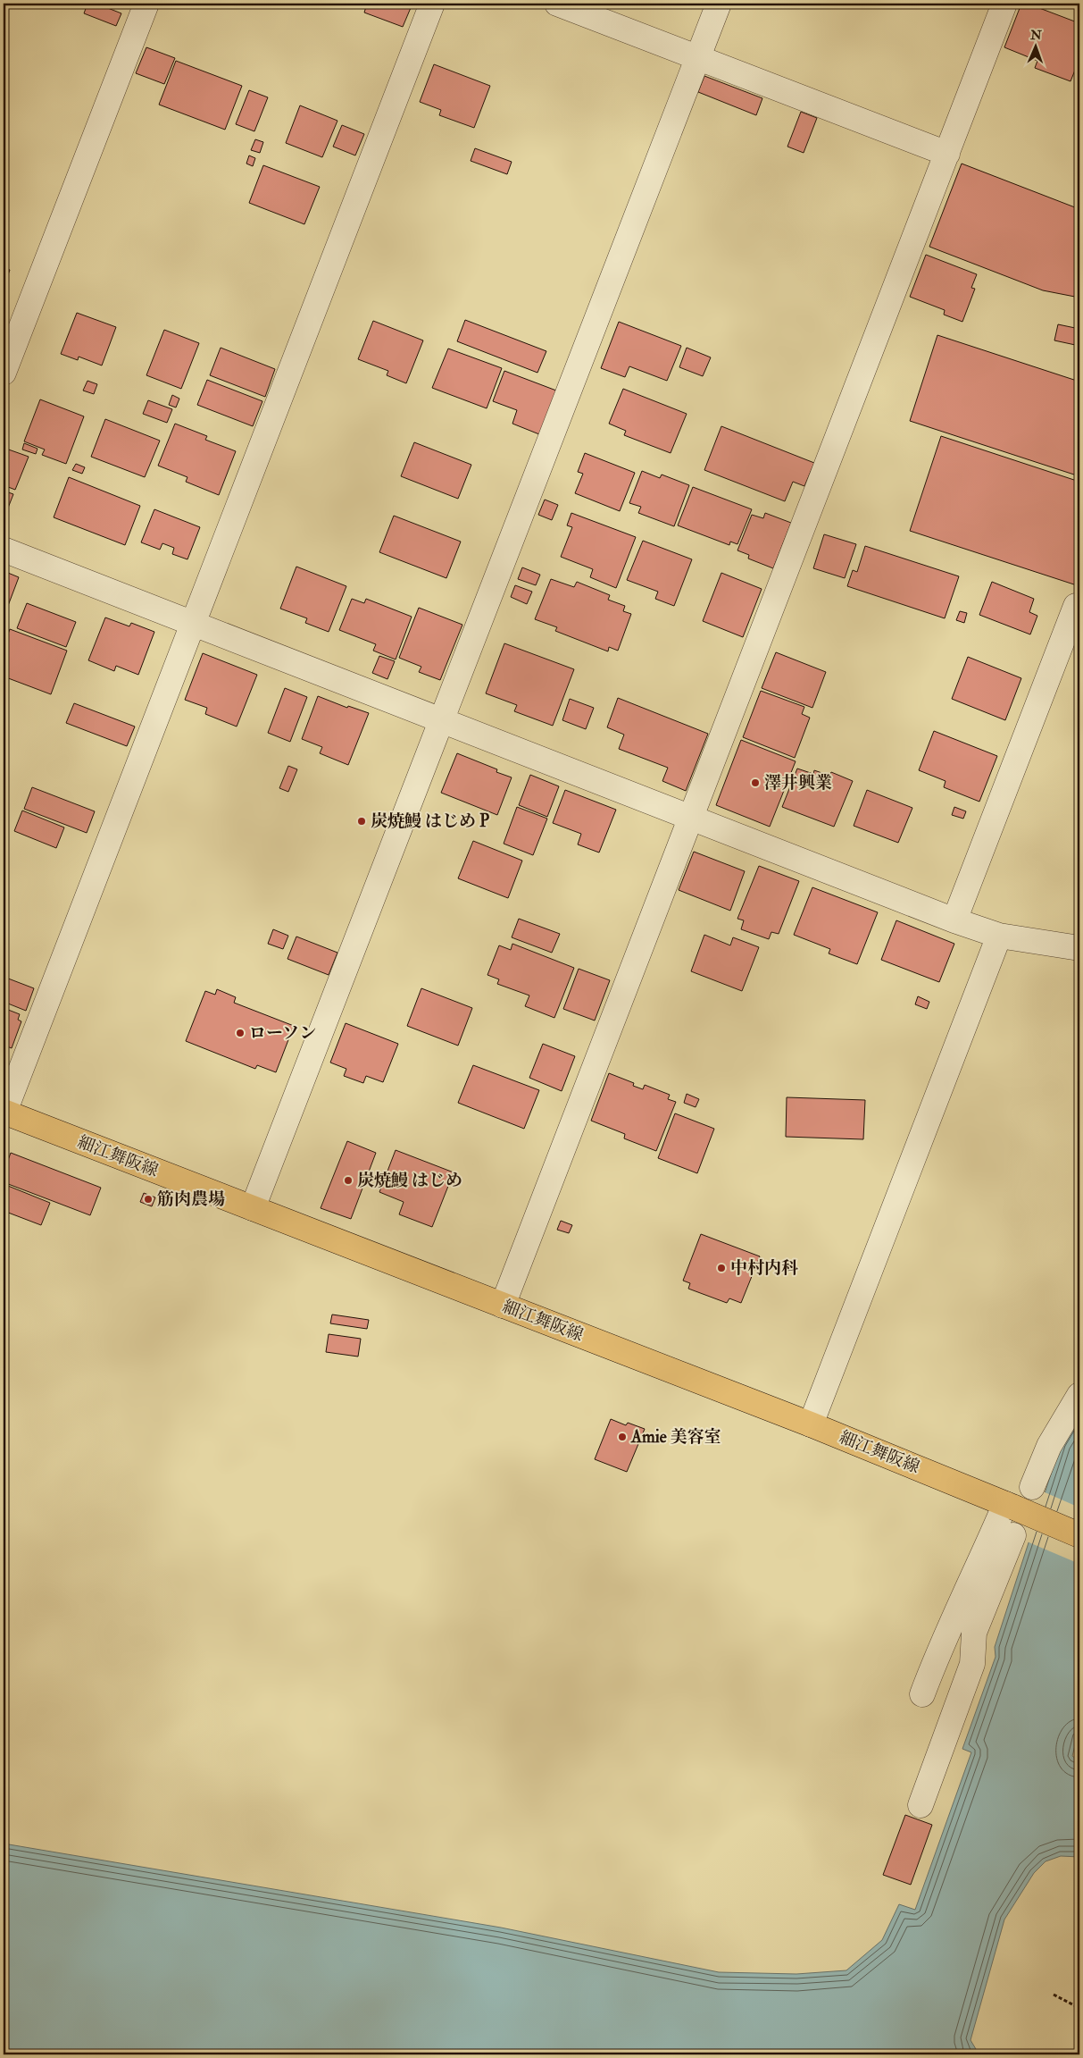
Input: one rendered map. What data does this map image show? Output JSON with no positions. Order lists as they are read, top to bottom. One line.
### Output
{"streets":{"main road":["細江舞阪線"]},"places":["澤井興業","炭焼鰻 はじめ P","ローソン","炭焼鰻 はじめ","筋肉農場","中村内科","Amie 美容室"],"north":"top"}
